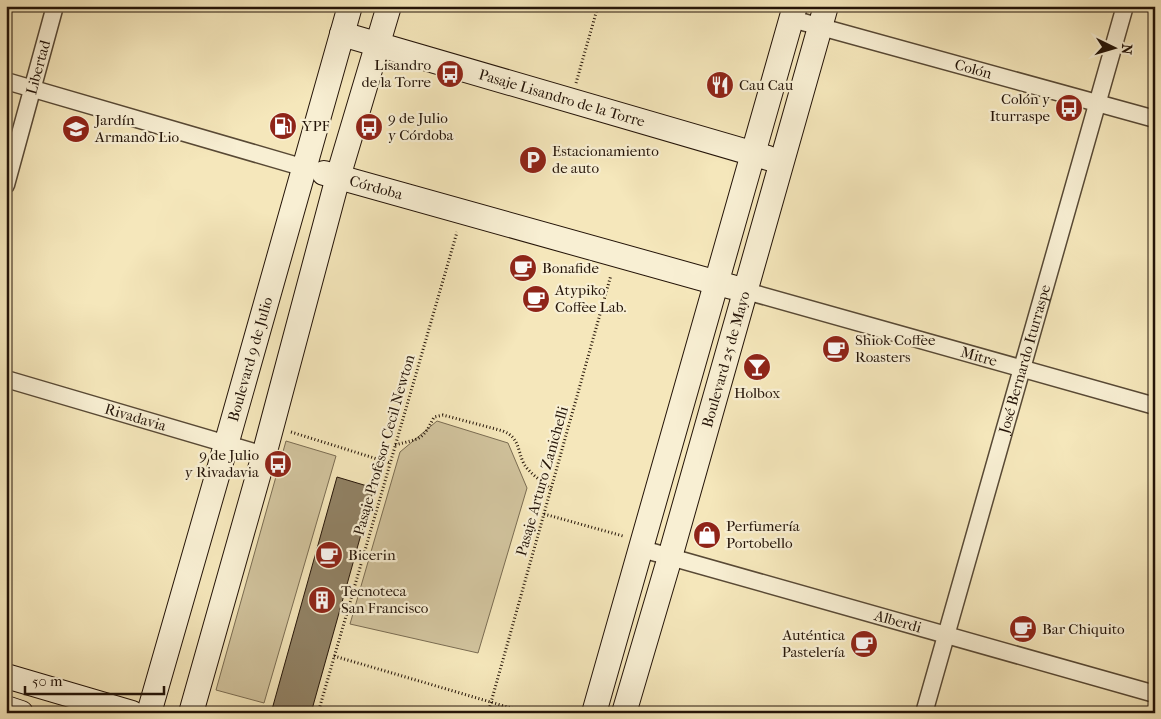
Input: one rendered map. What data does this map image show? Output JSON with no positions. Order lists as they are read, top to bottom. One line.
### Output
{"streets":{"main road":["Pasaje Lisandro de la Torre","Córdoba","Boulevard 9 de Julio","Boulevard 25 de Mayo"],"street":["Libertad","Colón","Mitre","José Bernardo Iturraspe","Rivadavia","Alberdi"],"path":["Pasaje Profesor Cecil Newton","Pasaje Arturo Zanichelli"]},"crossings":[["Libertad","Córdoba"],["Colón","Boulevard 25 de Mayo"],["Colón","José Bernardo Iturraspe"],["Pasaje Lisandro de la Torre","Boulevard 9 de Julio"],["Pasaje Lisandro de la Torre","Boulevard 25 de Mayo"],["Córdoba","Mitre"],["Córdoba","Boulevard 9 de Julio"],["Córdoba","Boulevard 25 de Mayo"],["Córdoba","Pasaje Profesor Cecil Newton"],["Córdoba","Pasaje Arturo Zanichelli"],["Mitre","Boulevard 25 de Mayo"],["Mitre","José Bernardo Iturraspe"],["Boulevard 9 de Julio","Rivadavia"],["Boulevard 25 de Mayo","Alberdi"],["José Bernardo Iturraspe","Alberdi"]],"places":{"bus stop":["Lisandro de la Torre","Colón y Iturraspe","9 de Julio y Córdoba","9 de Julio y Rivadavia"],"restaurant":["Cau Cau"],"fuel station":["YPF"],"school or university":["Jardín Armando Lio"],"parking":["Estacionamiento de auto"],"cafe":["Bonafide","Atypiko Coffee Lab.","Shiok Coffee Roasters","Bicerin","Bar Chiquito","Auténtica Pastelería"],"bar":["Holbox"],"shop":["Perfumería Portobello"],"building":["Tecnoteca San Francisco"]},"scale_bar":"50 m","north":"right"}
